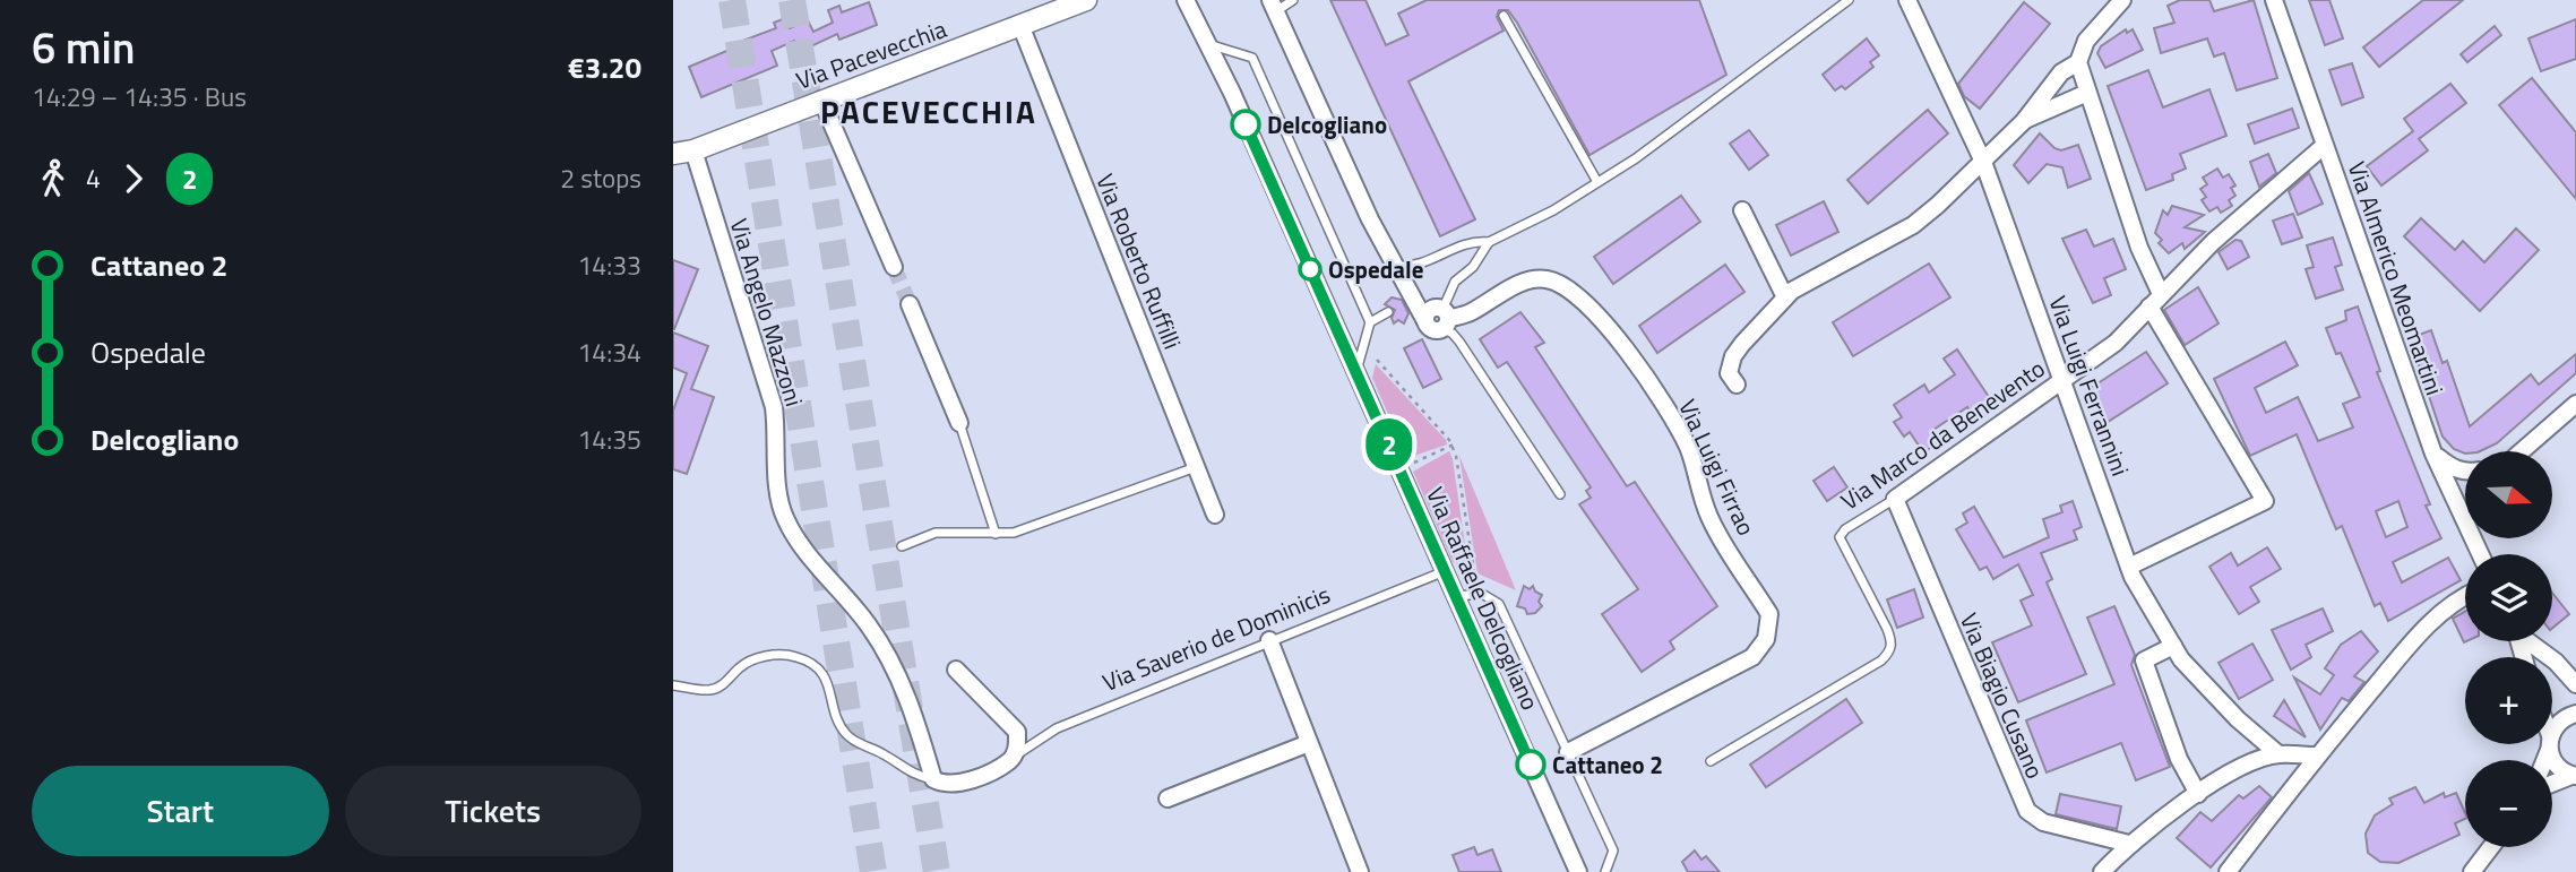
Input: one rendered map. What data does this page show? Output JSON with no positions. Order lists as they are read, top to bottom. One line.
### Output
{"streets":{"street":["Via Pacevecchia","Via Roberto Ruffilli","Via Almerico Meomartini","Via Angelo Mazzoni","Via Luigi Ferrannini","Via Marco da Benevento","Via Luigi Firrao","Via Raffaele Delcogliano","Via Saverio de Dominicis","Via Biagio Cusano"]},"crossings":[["Via Pacevecchia","Via Roberto Ruffilli"],["Via Pacevecchia","Via Angelo Mazzoni"],["Via Almerico Meomartini","Via Marco da Benevento"],["Via Angelo Mazzoni","Via Saverio de Dominicis"],["Via Luigi Ferrannini","Via Marco da Benevento"],["Via Marco da Benevento","Via Biagio Cusano"],["Via Raffaele Delcogliano","Via Saverio de Dominicis"]],"districts":["PACEVECCHIA"],"places":["Delcogliano","Ospedale","Cattaneo 2"],"lines":["bus line 2"],"north":"right","page":{"heading":["6 min","14:29 – 14:35 · Bus","€3.20"],"on_map":"2","legs":["4","2","2 stops"],"list":[{"name":"Cattaneo 2","value":"14:33"},{"name":"Ospedale","value":"14:34"},{"name":"Delcogliano","value":"14:35"}],"map_buttons":["+","−"],"buttons":["Start","Tickets"]}}
